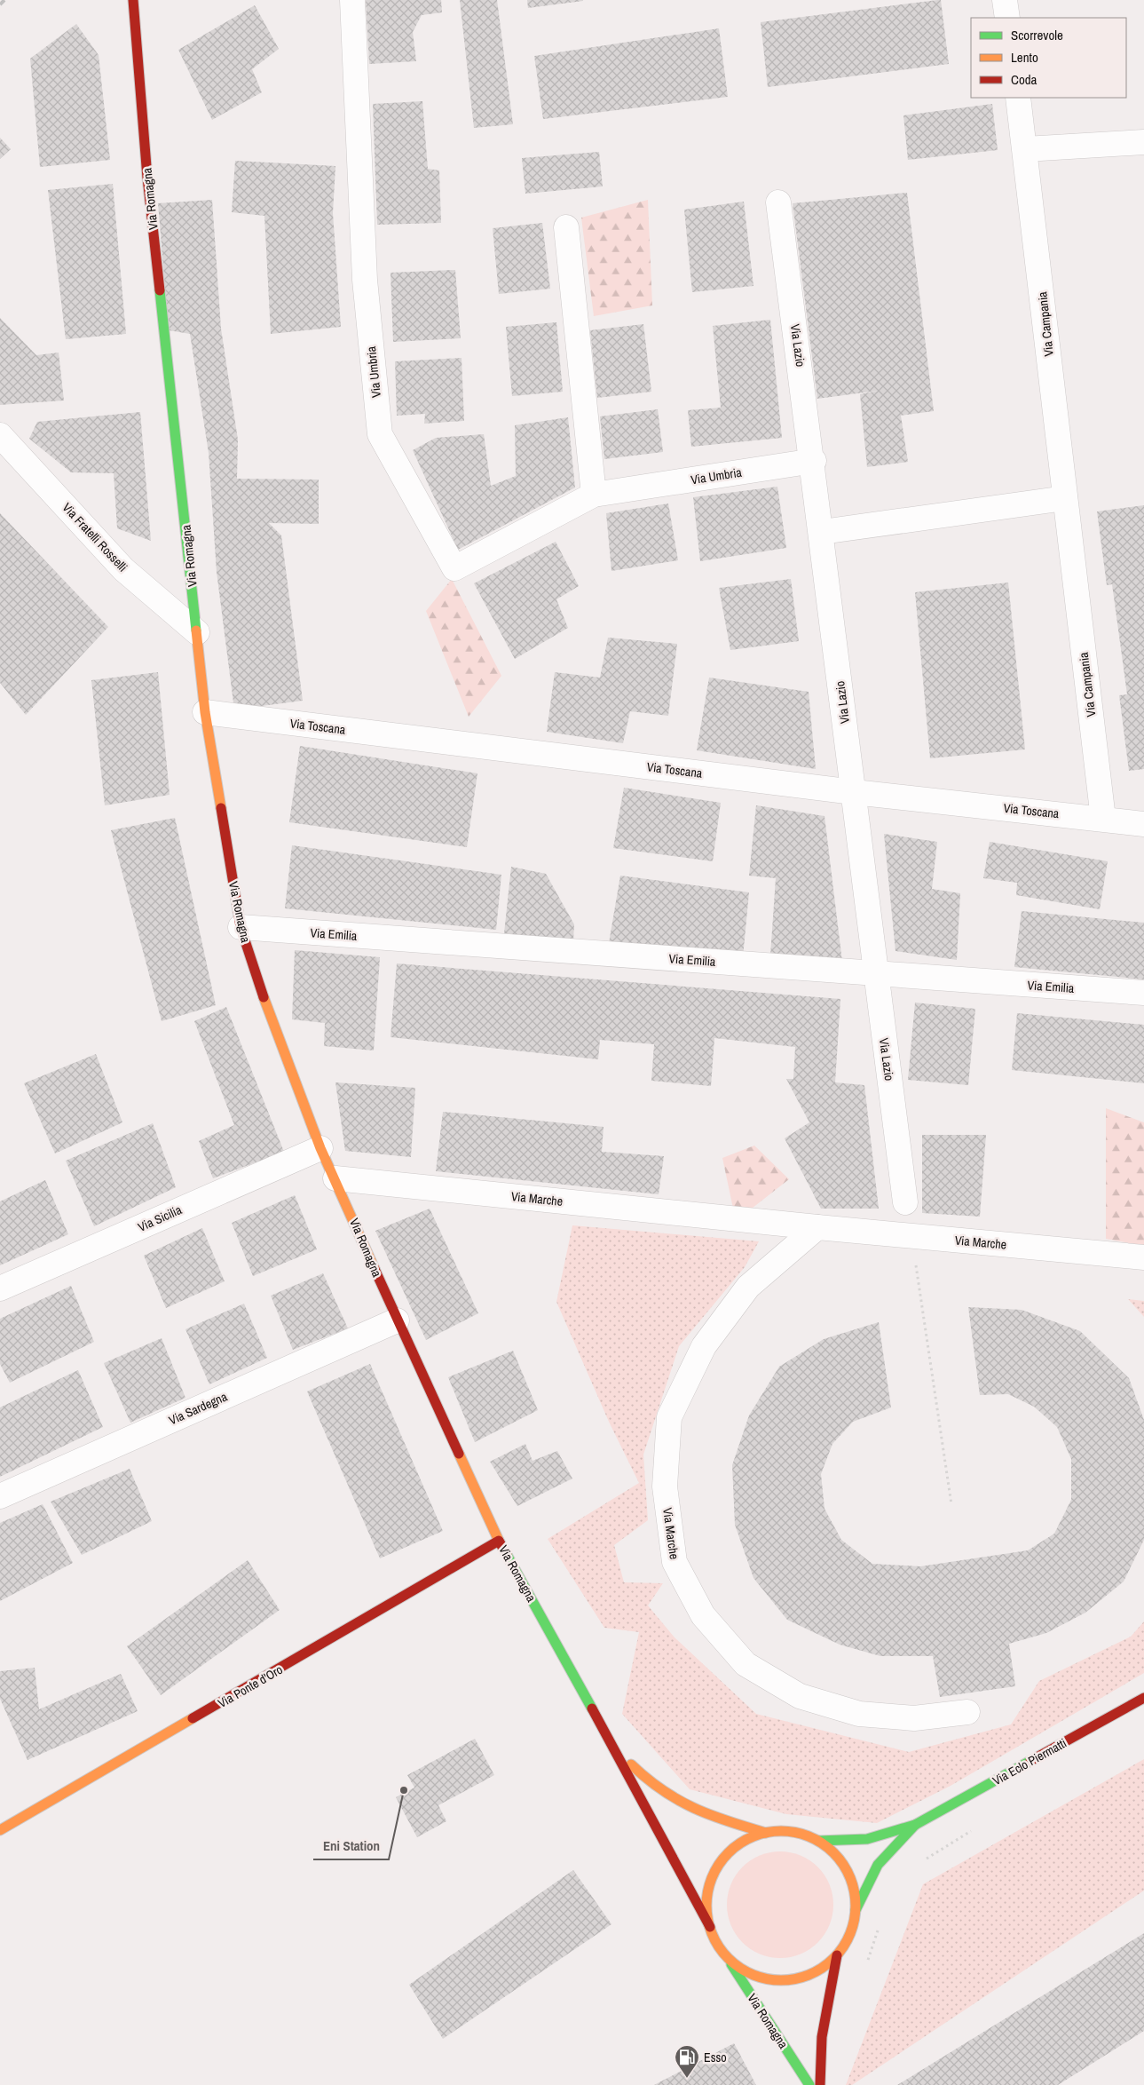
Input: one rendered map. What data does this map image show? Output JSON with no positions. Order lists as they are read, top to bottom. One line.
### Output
{"streets":{"main road":["Via Romagna","Via Ponte d'Oro","Via Eclo Piermatti"],"street":["Via Campania","Via Lazio","Via Umbria","Via Fratelli Rosselli","Via Toscana","Via Emilia","Via Marche","Via Sicilia","Via Sardegna"]},"crossings":[["Via Romagna","Via Fratelli Rosselli"],["Via Romagna","Via Toscana"],["Via Romagna","Via Emilia"],["Via Romagna","Via Marche"],["Via Romagna","Via Sicilia"],["Via Romagna","Via Sardegna"],["Via Romagna","Via Ponte d'Oro"],["Via Romagna","Via Eclo Piermatti"],["Via Campania","Via Toscana"],["Via Lazio","Via Umbria"],["Via Lazio","Via Toscana"],["Via Lazio","Via Emilia"]],"places":{"other":["Eni Station"],"fuel station":["Esso"]},"legend":["Scorrevole","Lento","Coda"]}
